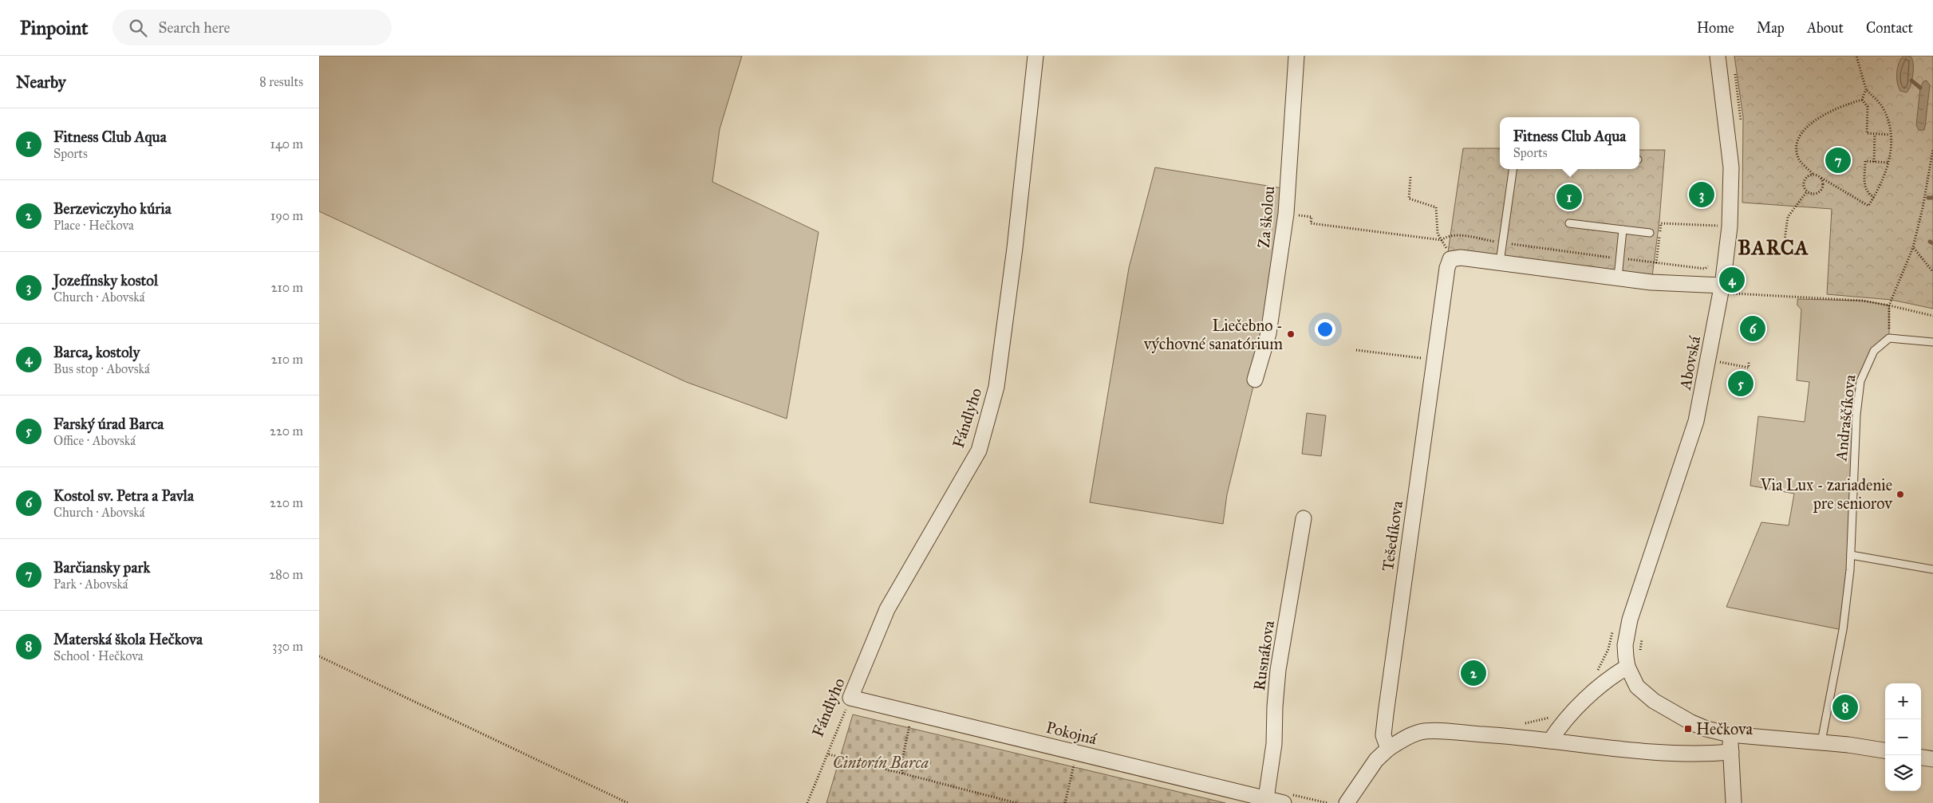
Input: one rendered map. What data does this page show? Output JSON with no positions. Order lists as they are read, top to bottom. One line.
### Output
{"streets":{"street":["Za školou","Abovská","Fándlyho","Tešedíkova","Rusnákova","Pokojná"],"lane":["Andraščíkova"]},"crossings":[["Fándlyho","Pokojná"],["Rusnákova","Pokojná"]],"districts":["BARCA"],"parks":["Cintorín Barca"],"places":{"other":["Liečebno - výchovné sanatórium","Via Lux - zariadenie pre seniorov"],"transit":["Hečkova"]},"page":{"header":"Pinpoint","search":"Search here","nav":["Home","Map","About","Contact"],"heading":["Nearby","8 results"],"list":[{"mark":"1","name":"Fitness Club Aqua","note":"Sports","value":"140 m"},{"mark":"2","name":"Berzeviczyho kúria","note":"Place · Hečkova","value":"190 m"},{"mark":"3","name":"Jozefínsky kostol","note":"Church · Abovská","value":"210 m"},{"mark":"4","name":"Barca, kostoly","note":"Bus stop · Abovská","value":"210 m"},{"mark":"5","name":"Farský úrad Barca","note":"Office · Abovská","value":"220 m"},{"mark":"6","name":"Kostol sv. Petra a Pavla","note":"Church · Abovská","value":"220 m"},{"mark":"7","name":"Barčiansky park","note":"Park · Abovská","value":"280 m"},{"mark":"8","name":"Materská škola Hečkova","note":"School · Hečkova","value":"330 m"}],"popup":["Fitness Club Aqua","Sports"],"pins":["7","3","1","4","6","5","2","8"],"map_buttons":["+","−"]}}
